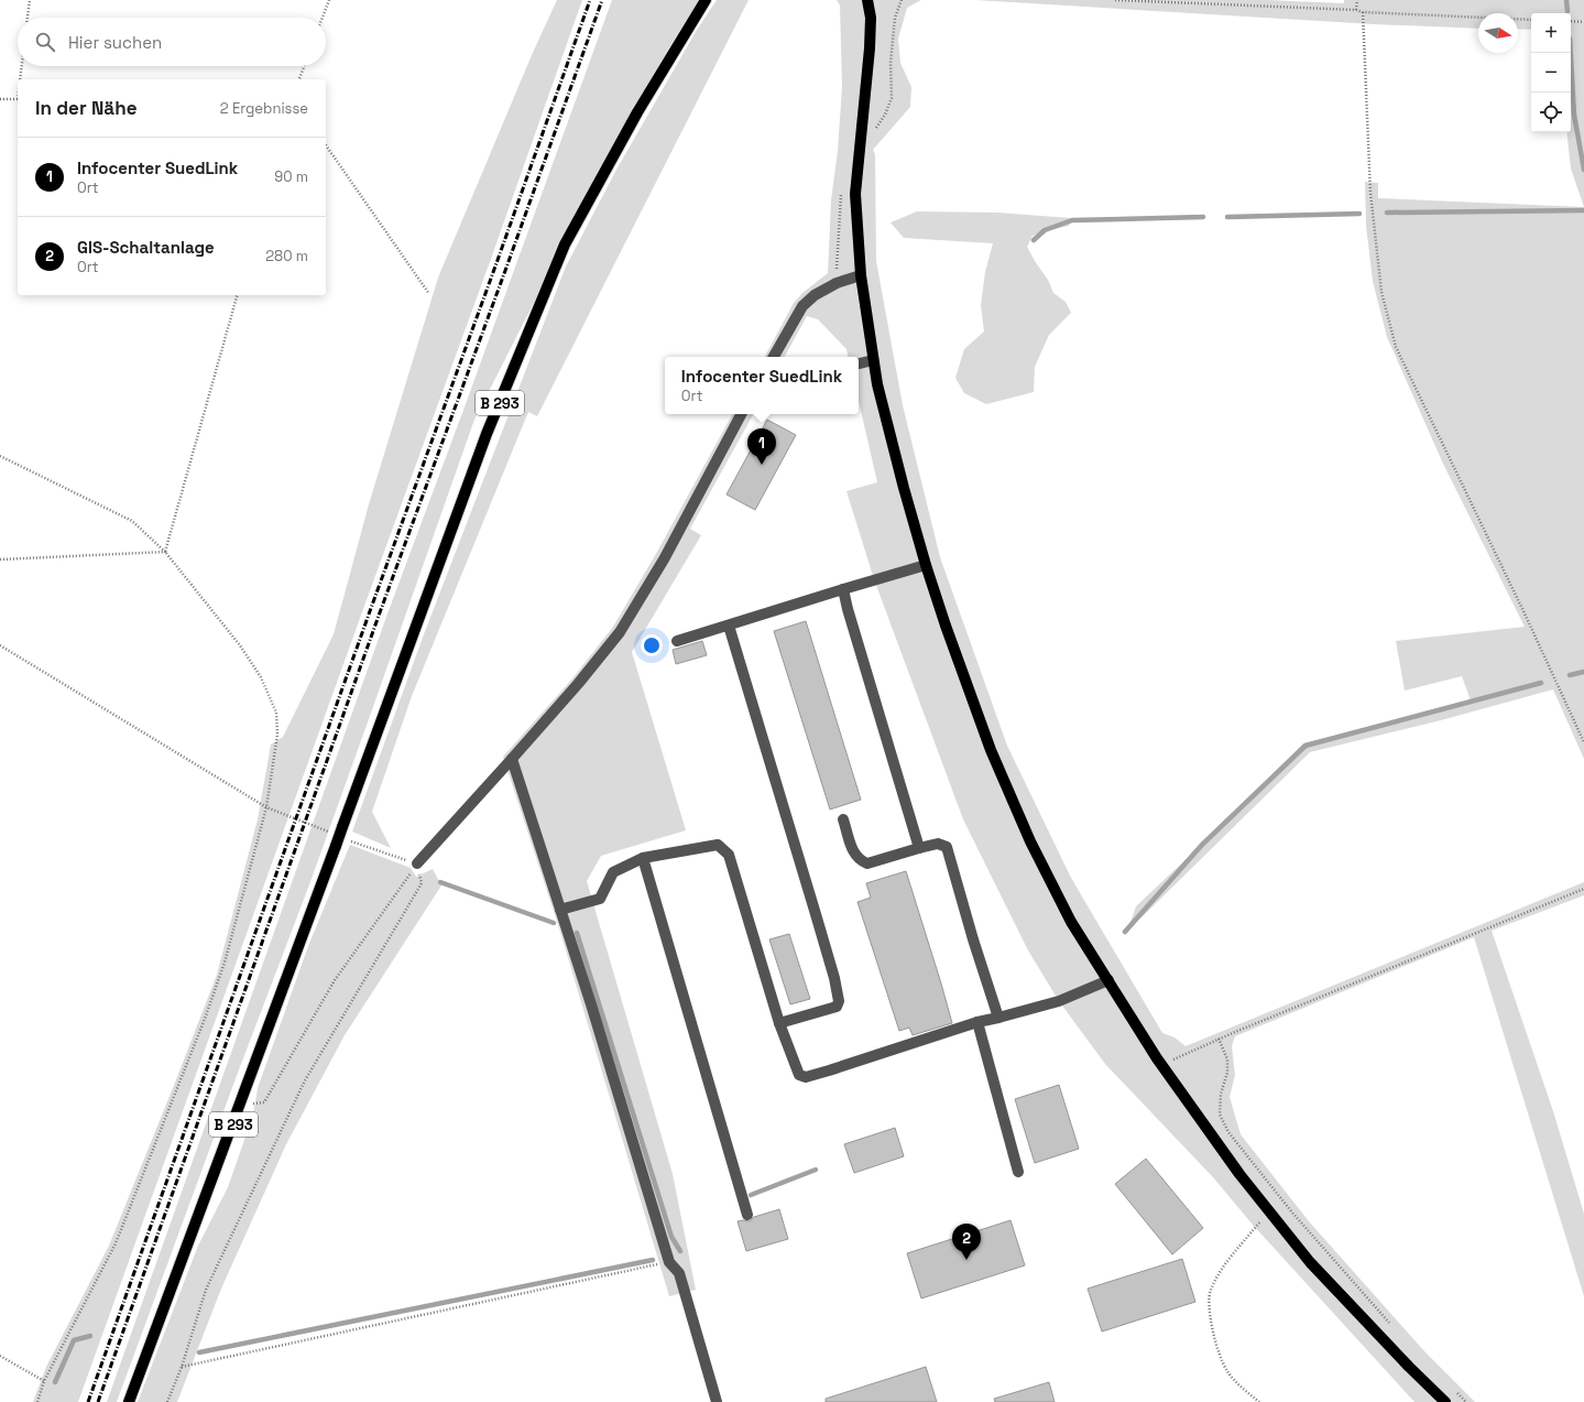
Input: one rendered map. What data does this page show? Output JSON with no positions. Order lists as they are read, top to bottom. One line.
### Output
{"streets":{"main road":["B 293"]},"north":"right","page":{"map_buttons":["+","−"],"search":"Hier suchen","heading":["In der Nähe","2 Ergebnisse"],"list":[{"mark":"1","name":"Infocenter SuedLink","note":"Ort","value":"90 m"},{"mark":"2","name":"GIS-Schaltanlage","note":"Ort","value":"280 m"}],"popup":["Infocenter SuedLink","Ort"],"pins":["1","2"]}}
